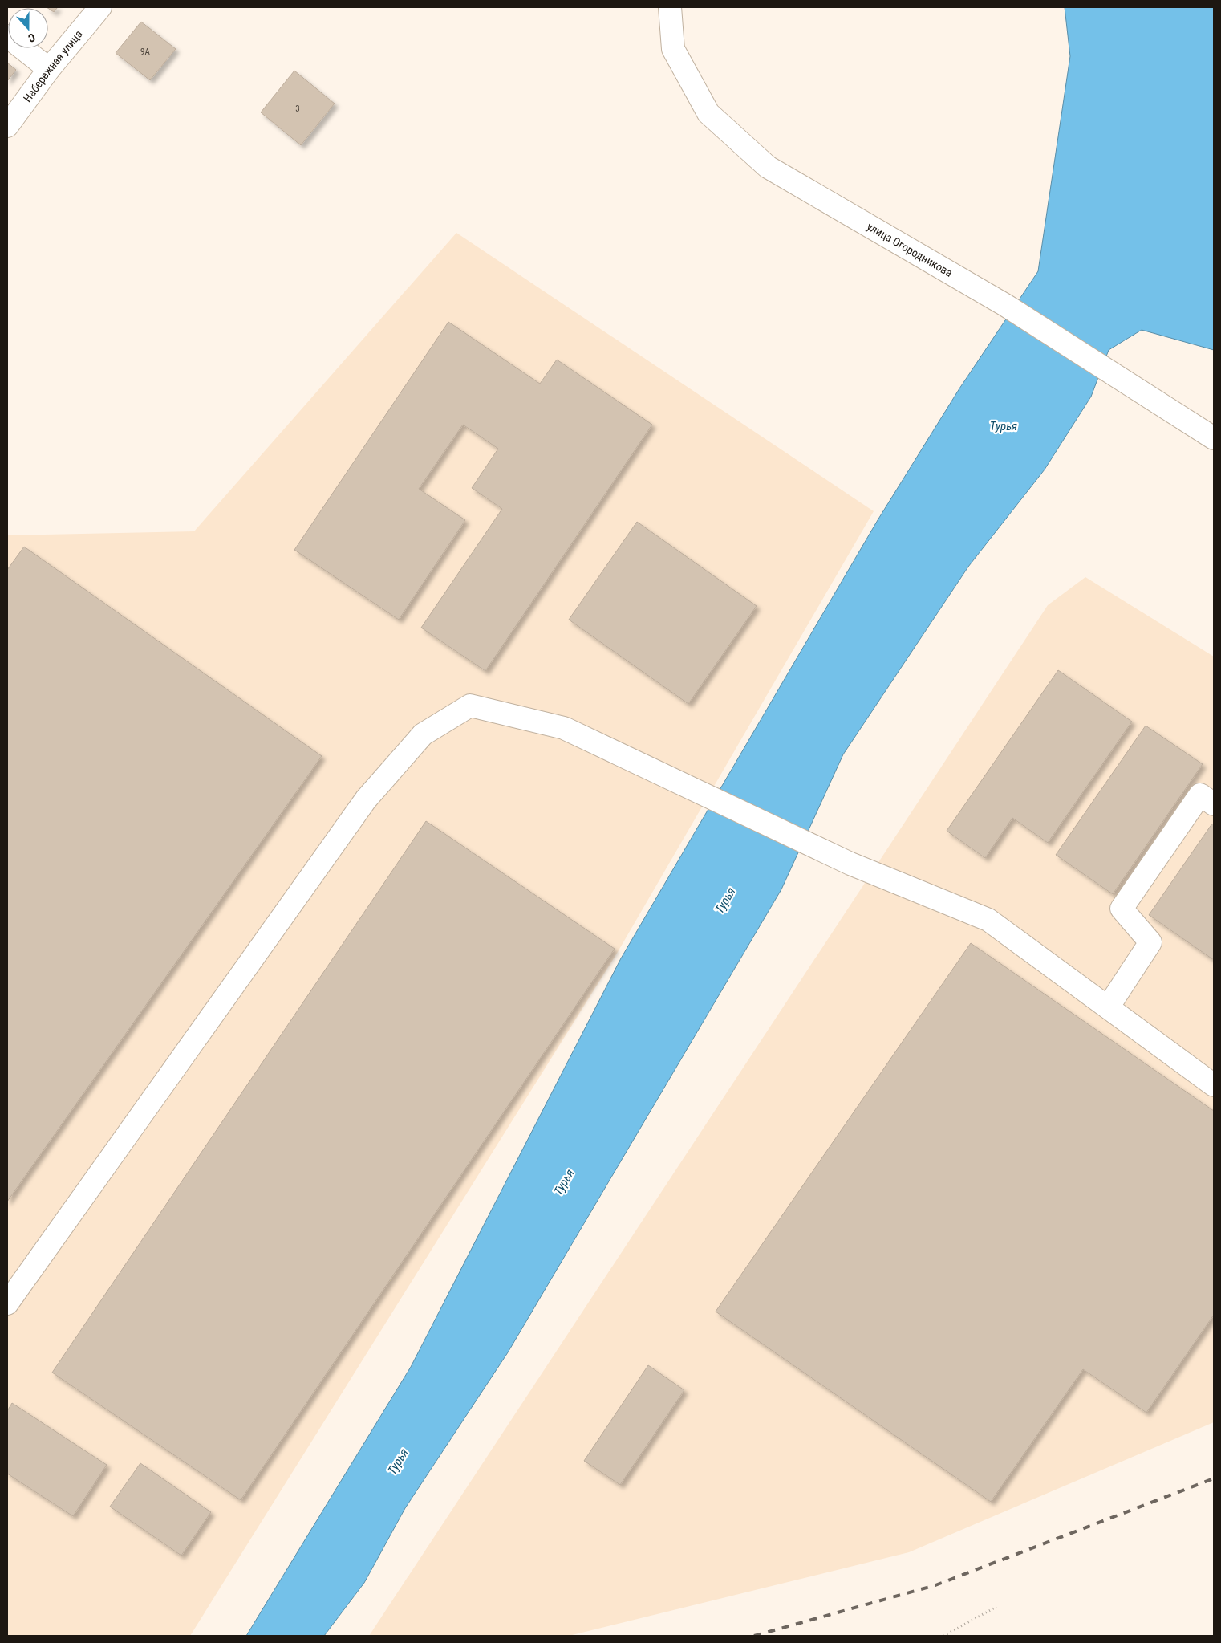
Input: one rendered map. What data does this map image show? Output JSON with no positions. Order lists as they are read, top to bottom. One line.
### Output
{"streets":{"street":["Набережная улица","улица Огородникова"]},"water":["Турья"],"house_numbers":["9А","3"],"north":"bottom"}
